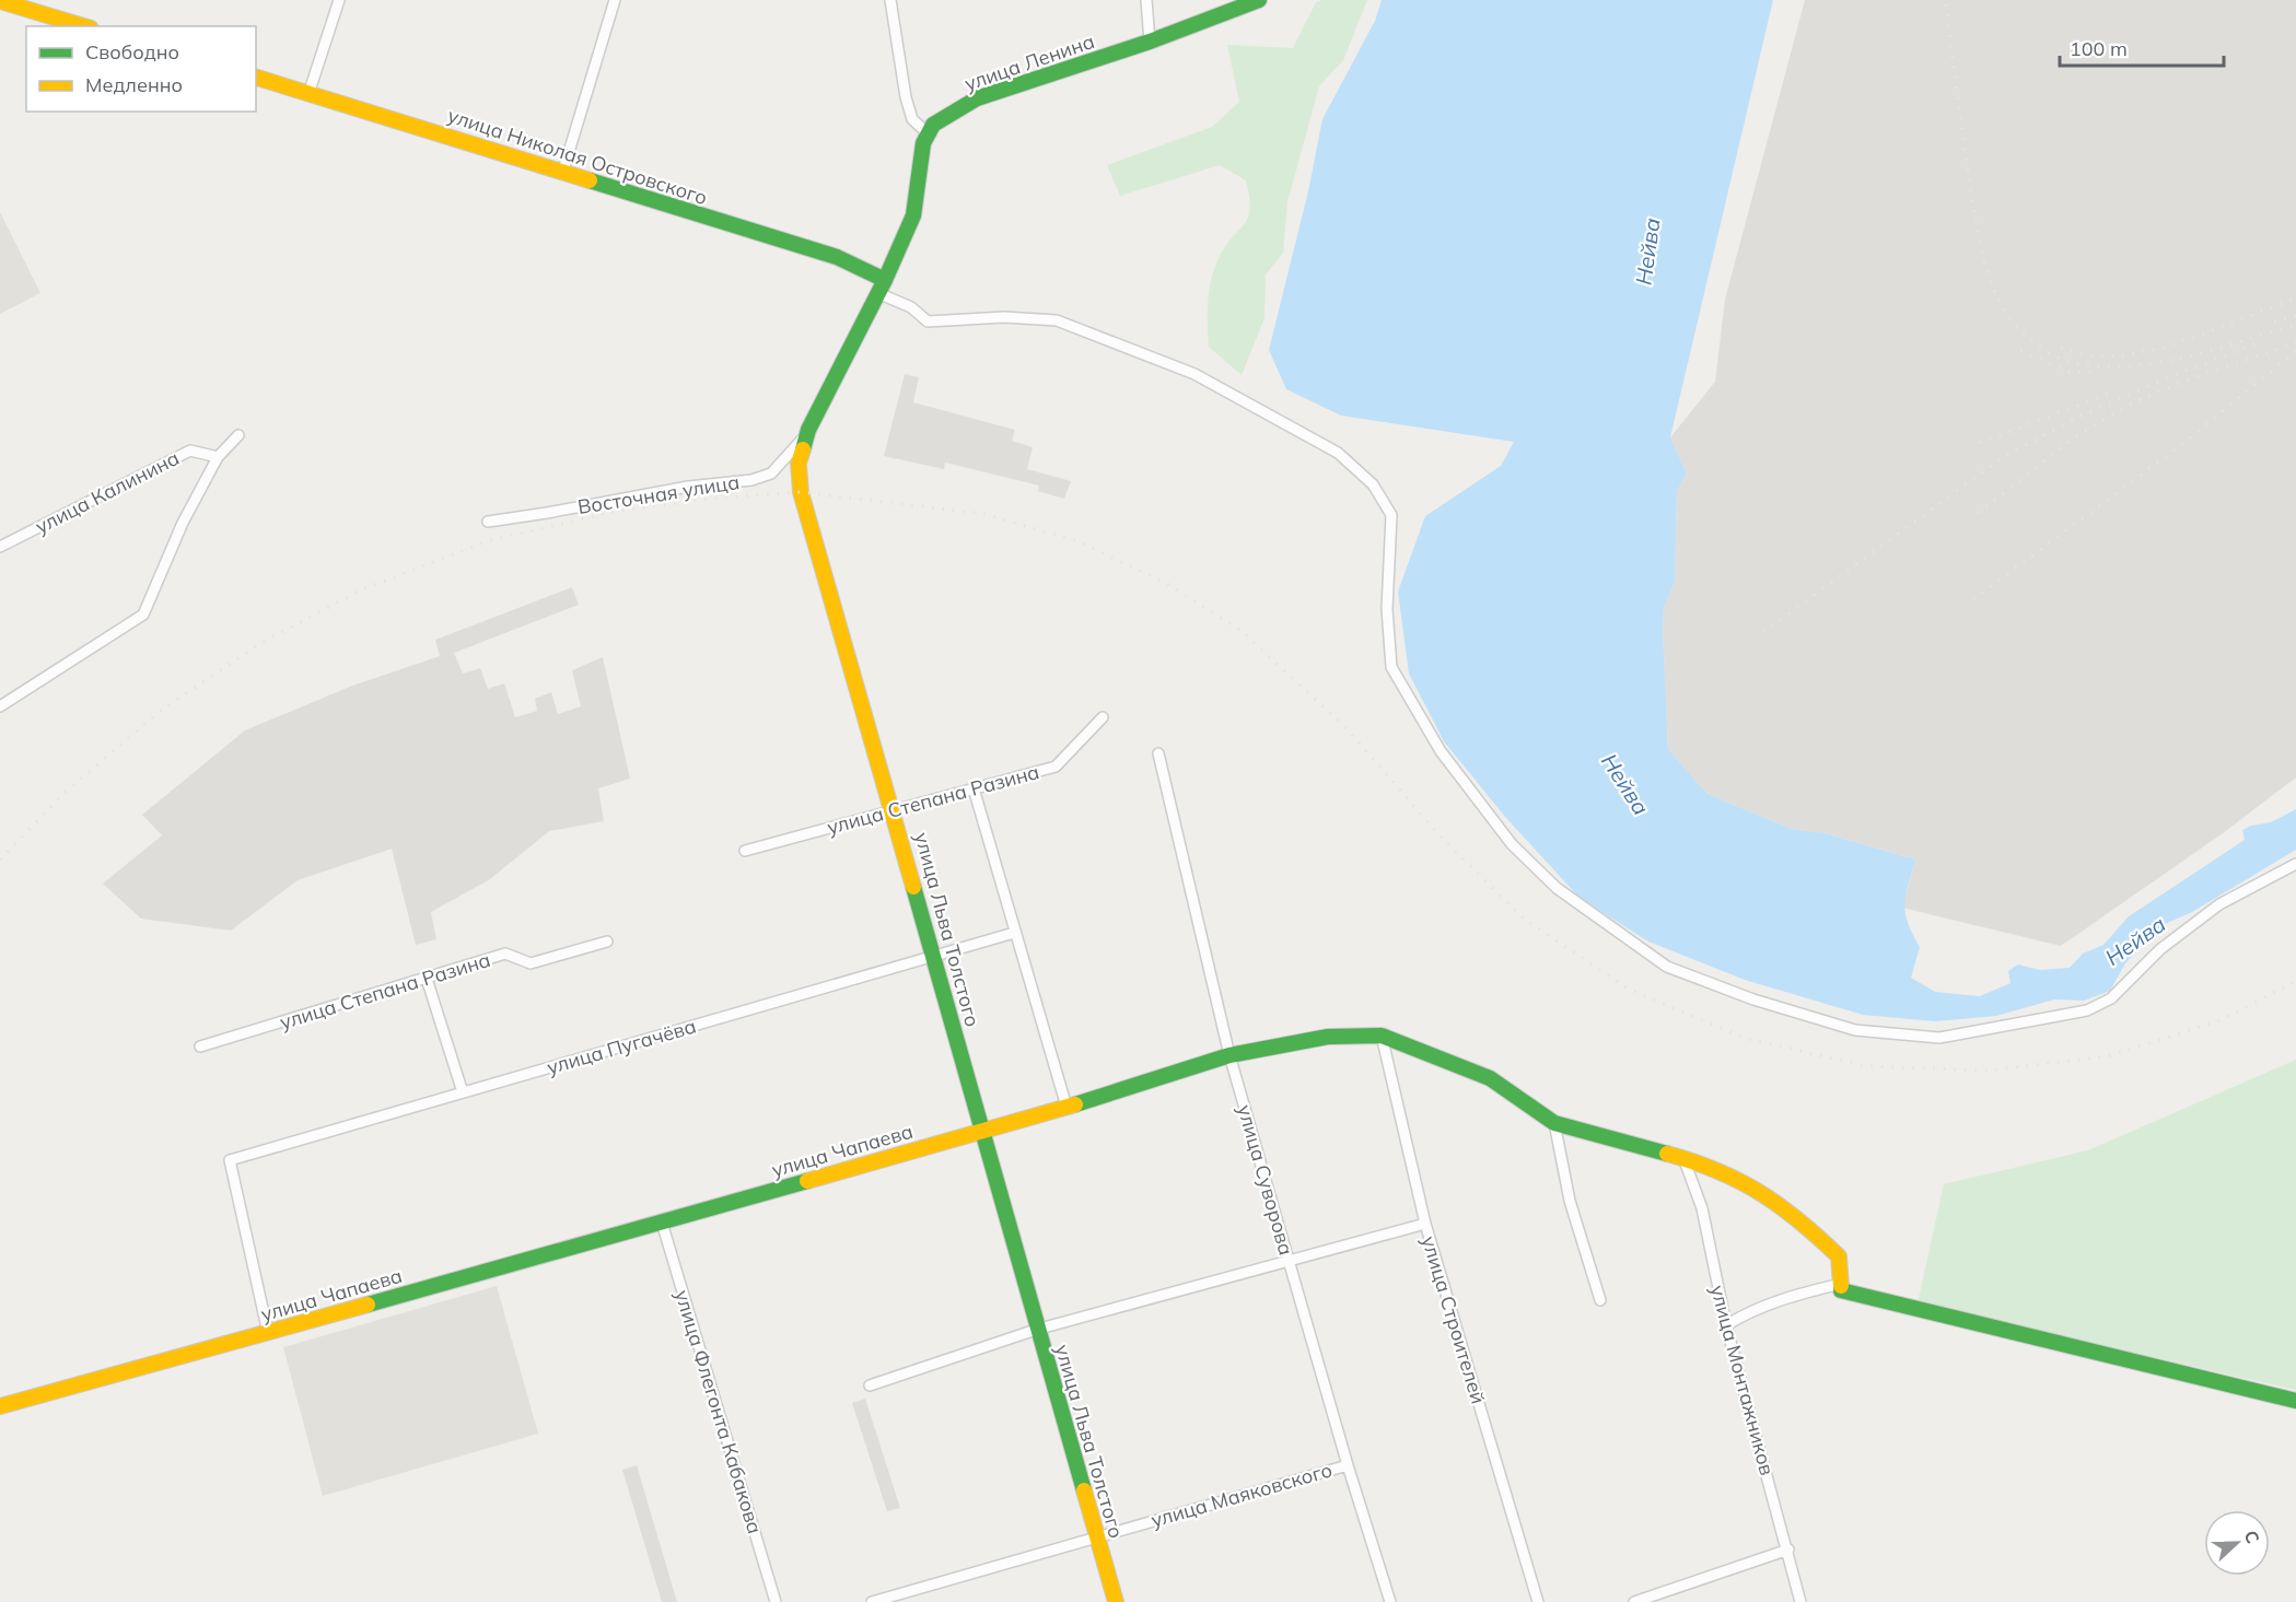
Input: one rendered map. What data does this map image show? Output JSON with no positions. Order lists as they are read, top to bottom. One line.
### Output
{"streets":{"main road":["улица Ленина","улица Николая Островского","улица Льва Толстого","улица Чапаева"],"street":["улица Калинина","Восточная улица","улица Степана Разина","улица Пугачёва","улица Суворова","улица Строителей","улица Монтажников","улица Флегонта Кабакова","улица Маяковского"]},"crossings":[["улица Николая Островского","улица Льва Толстого"],["Восточная улица","улица Льва Толстого"],["улица Степана Разина","улица Льва Толстого"],["улица Льва Толстого","улица Пугачёва"],["улица Льва Толстого","улица Чапаева"],["улица Льва Толстого","улица Маяковского"],["улица Пугачёва","улица Чапаева"],["улица Чапаева","улица Суворова"],["улица Чапаева","улица Строителей"],["улица Чапаева","улица Монтажников"],["улица Чапаева","улица Флегонта Кабакова"],["улица Суворова","улица Маяковского"]],"water":["Нейва"],"legend":["Свободно","Медленно"],"scale_bar":"100 m","north":"right"}
